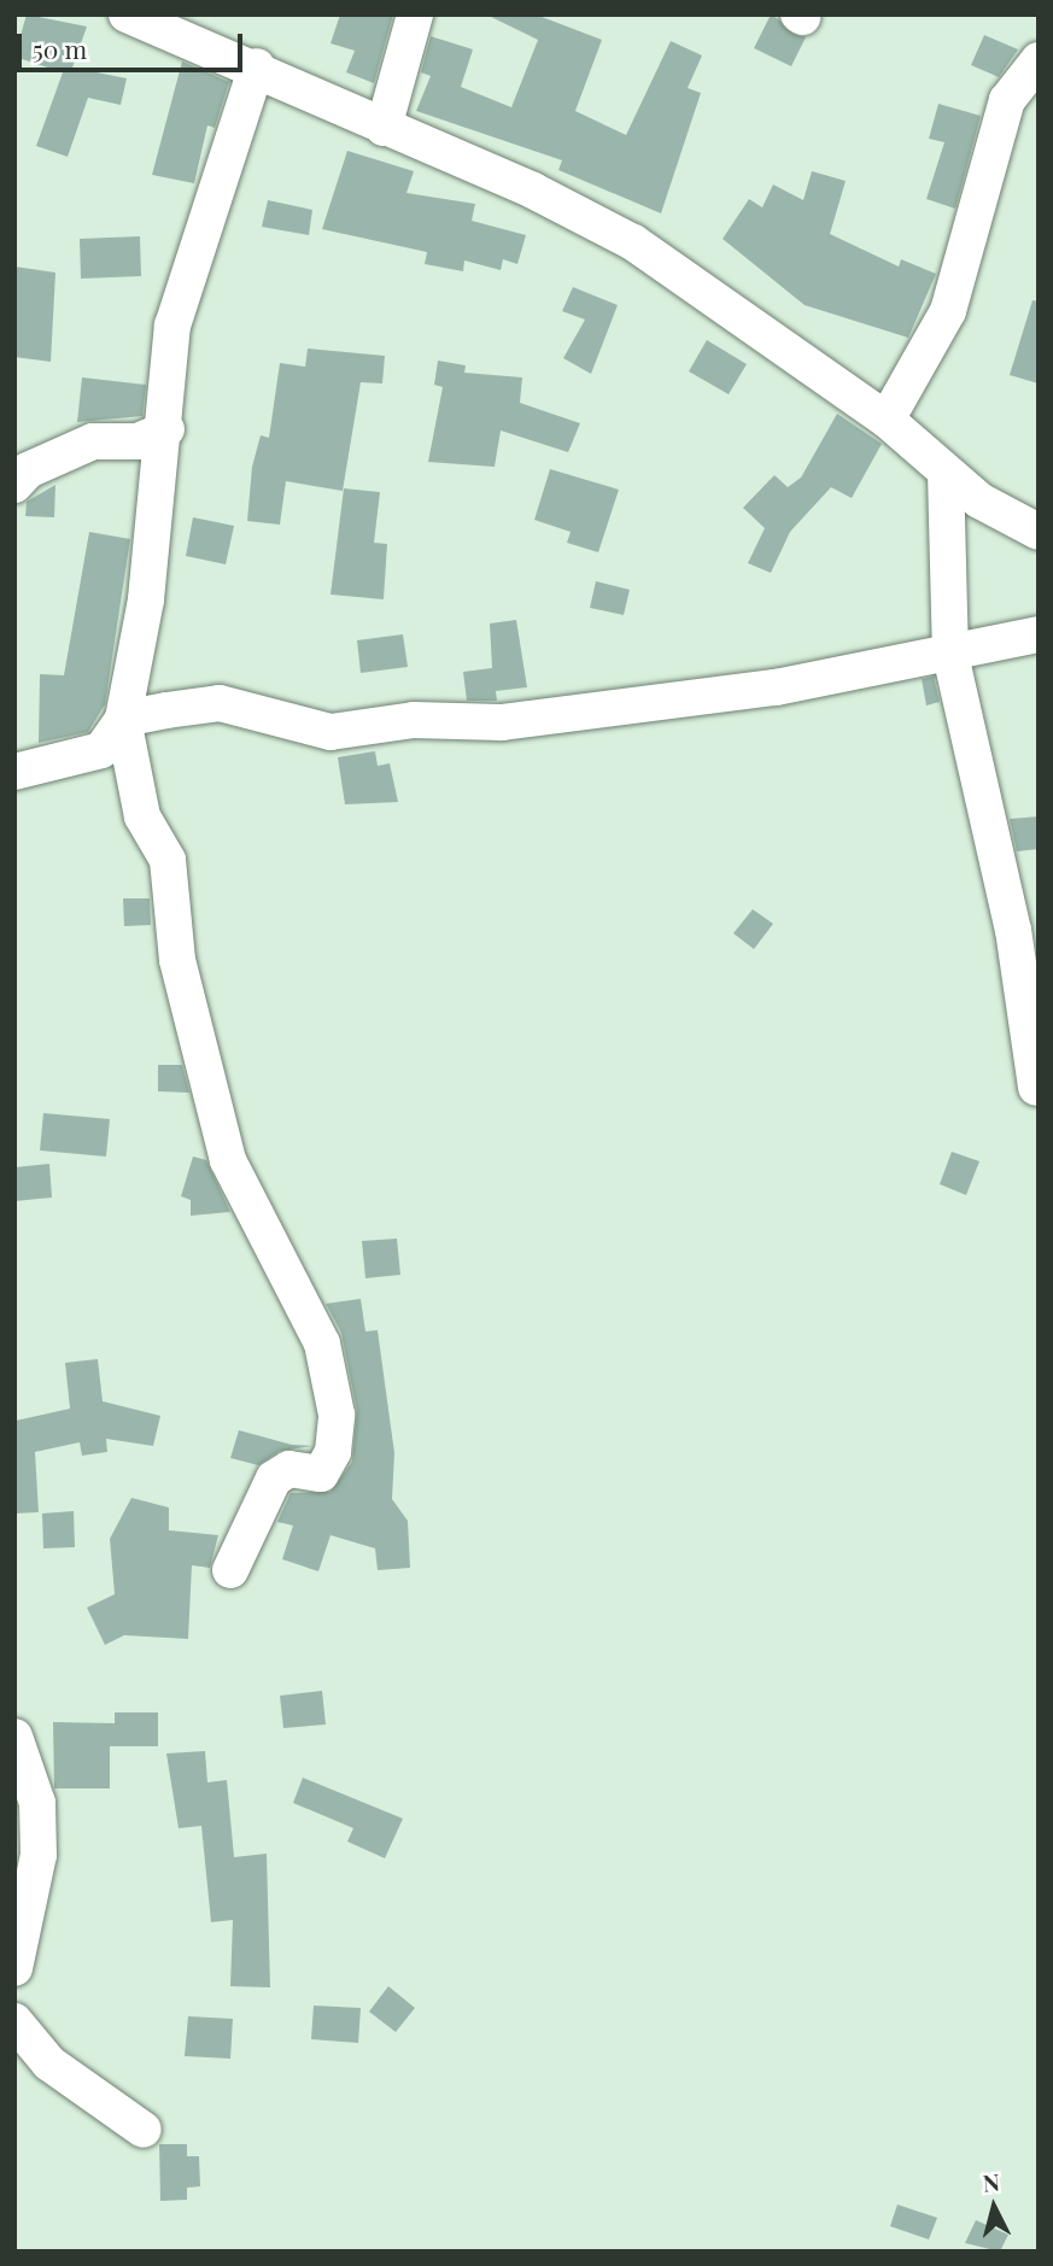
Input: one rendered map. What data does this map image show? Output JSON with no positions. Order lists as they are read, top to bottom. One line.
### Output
{"scale_bar":"50 m","north":"top"}
